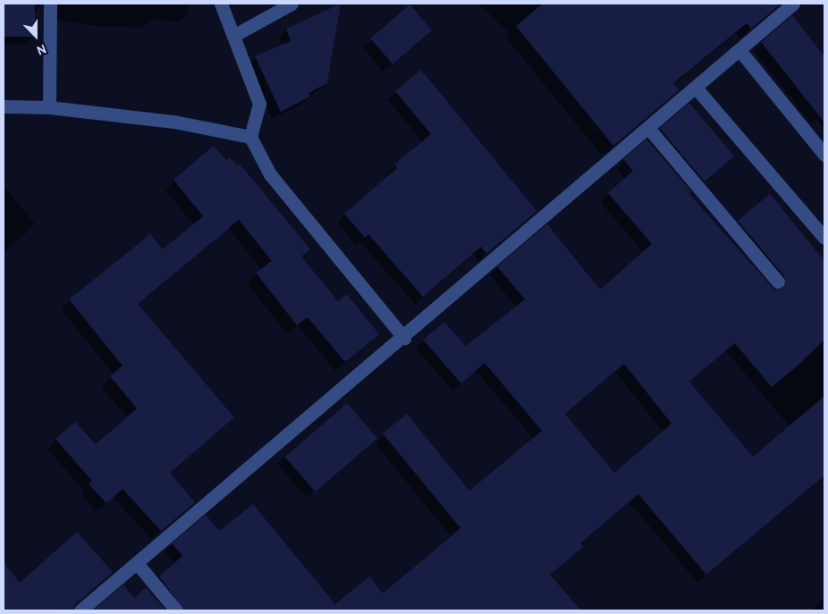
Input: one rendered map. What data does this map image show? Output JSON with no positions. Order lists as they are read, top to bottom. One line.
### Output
{"north":"bottom"}
